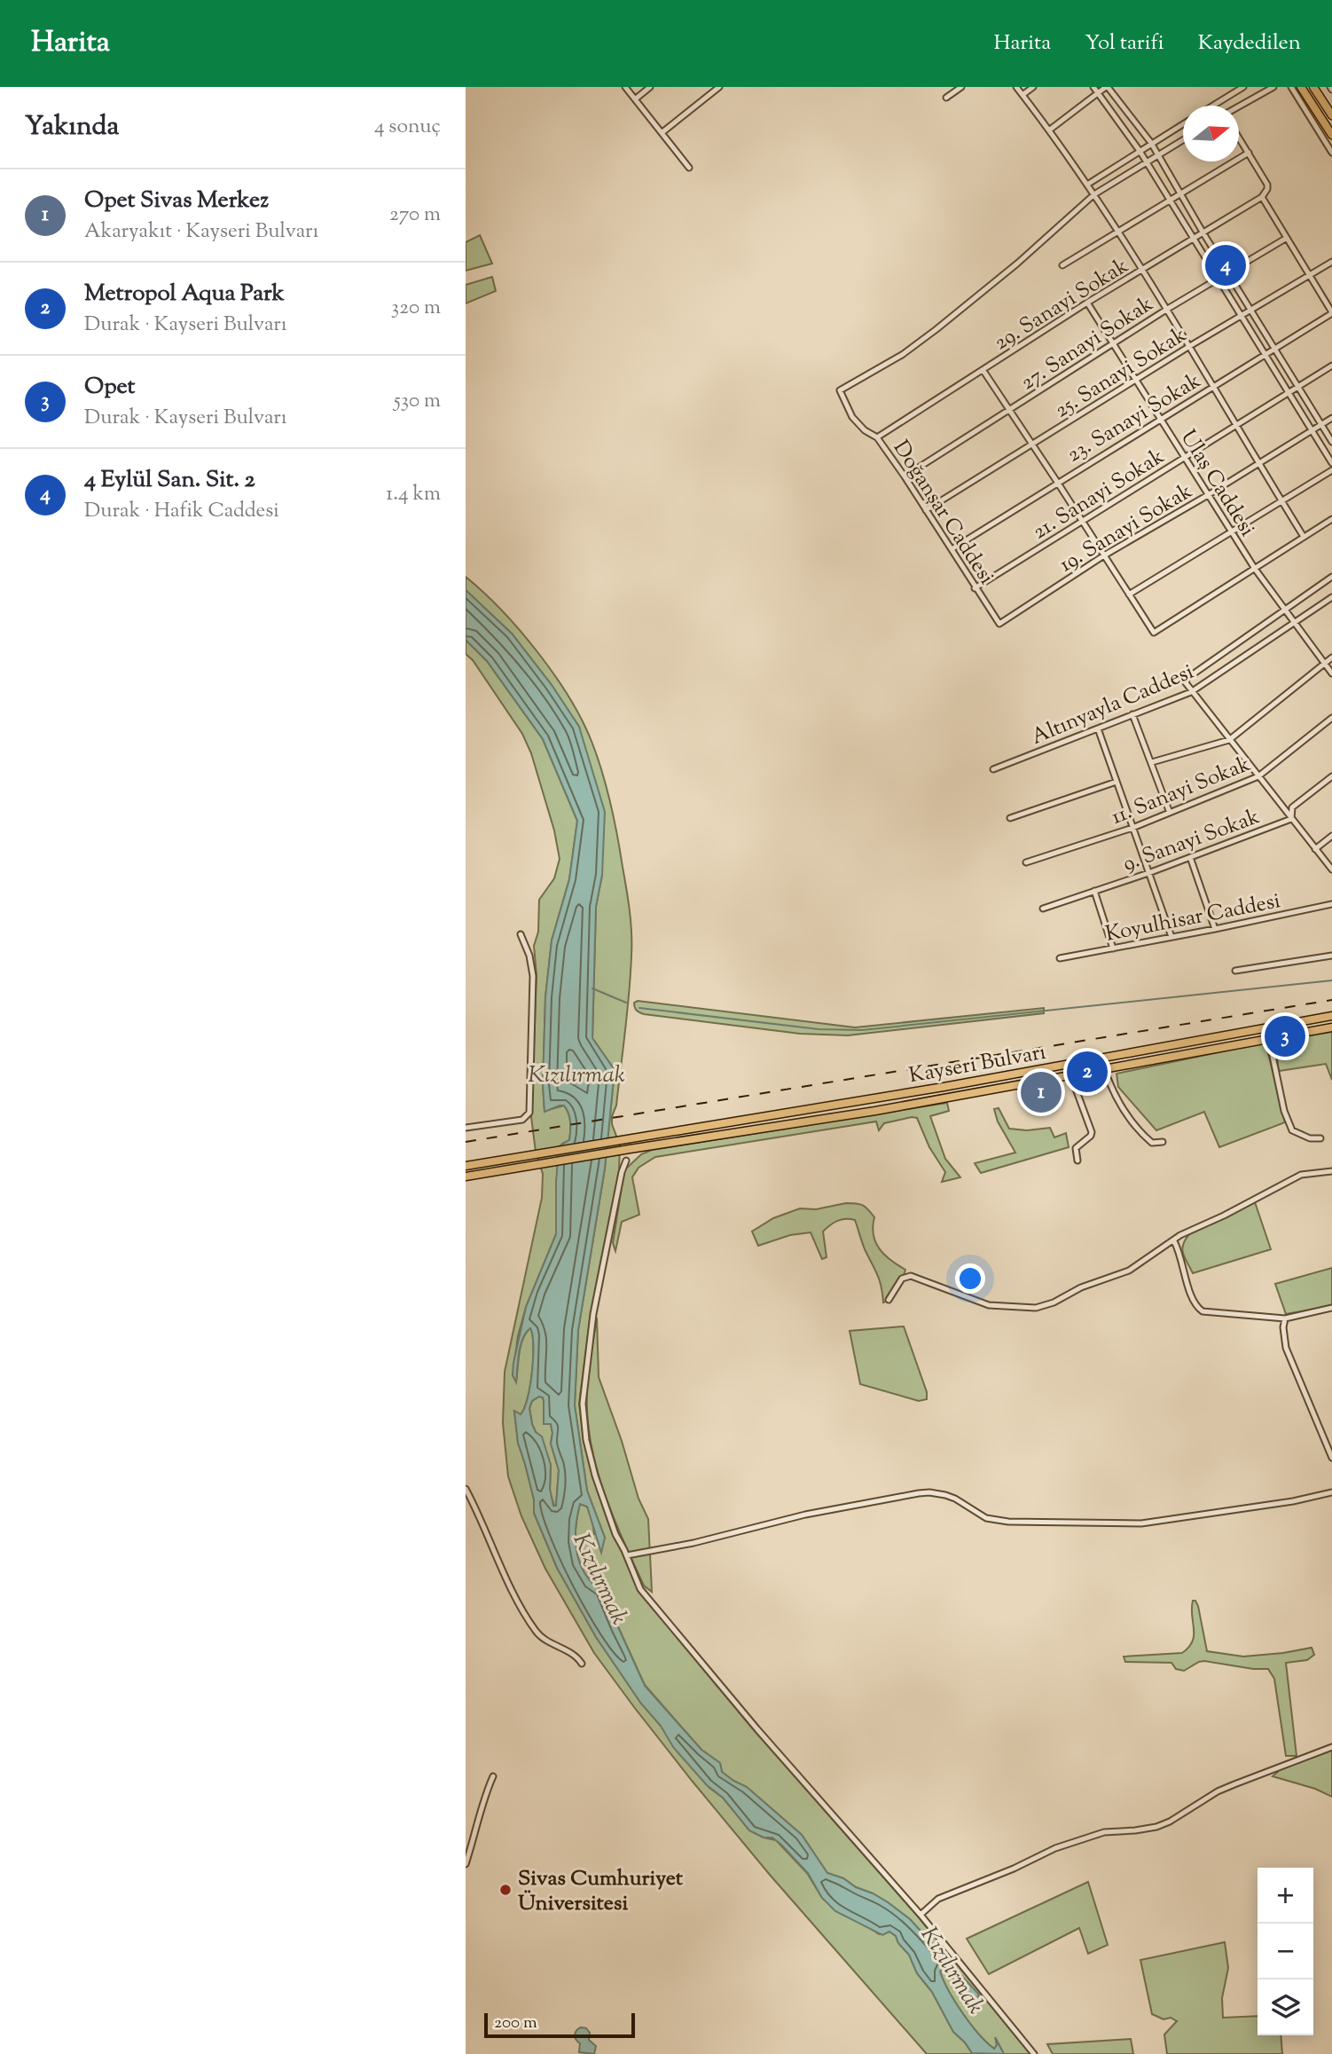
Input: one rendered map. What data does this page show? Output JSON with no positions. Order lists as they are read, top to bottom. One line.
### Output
{"streets":{"highway":["Kayseri Bulvarı"],"street":["29. Sanayi Sokak","27. Sanayi Sokak","25. Sanayi Sokak","23. Sanayi Sokak","Ulaş Caddesi","21. Sanayi Sokak","Doğanşar Caddesi","19. Sanayi Sokak","Altınyayla Caddesi","11. Sanayi Sokak","9. Sanayi Sokak","Koyulhisar Caddesi"]},"crossings":[["29. Sanayi Sokak","Ulaş Caddesi"],["29. Sanayi Sokak","Doğanşar Caddesi"],["27. Sanayi Sokak","Ulaş Caddesi"],["27. Sanayi Sokak","Doğanşar Caddesi"],["25. Sanayi Sokak","Ulaş Caddesi"],["25. Sanayi Sokak","Doğanşar Caddesi"],["23. Sanayi Sokak","Ulaş Caddesi"],["23. Sanayi Sokak","Doğanşar Caddesi"],["Ulaş Caddesi","21. Sanayi Sokak"],["Ulaş Caddesi","19. Sanayi Sokak"],["Ulaş Caddesi","Altınyayla Caddesi"],["21. Sanayi Sokak","Doğanşar Caddesi"],["Doğanşar Caddesi","19. Sanayi Sokak"]],"water":["Kızılırmak"],"places":["Sivas Cumhuriyet Üniversitesi"],"scale_bar":"200 m","north":"right","page":{"header":"Harita","nav":["Harita","Yol tarifi","Kaydedilen"],"heading":["Yakında","4 sonuç"],"list":[{"mark":"1","name":"Opet Sivas Merkez","note":"Akaryakıt · Kayseri Bulvarı","value":"270 m"},{"mark":"2","name":"Metropol Aqua Park","note":"Durak · Kayseri Bulvarı","value":"320 m"},{"mark":"3","name":"Opet","note":"Durak · Kayseri Bulvarı","value":"530 m"},{"mark":"4","name":"4 Eylül San. Sit. 2","note":"Durak · Hafik Caddesi","value":"1.4 km"}],"pins":["4","3","2","1"],"map_buttons":["+","−"],"scale":"200 m"}}
